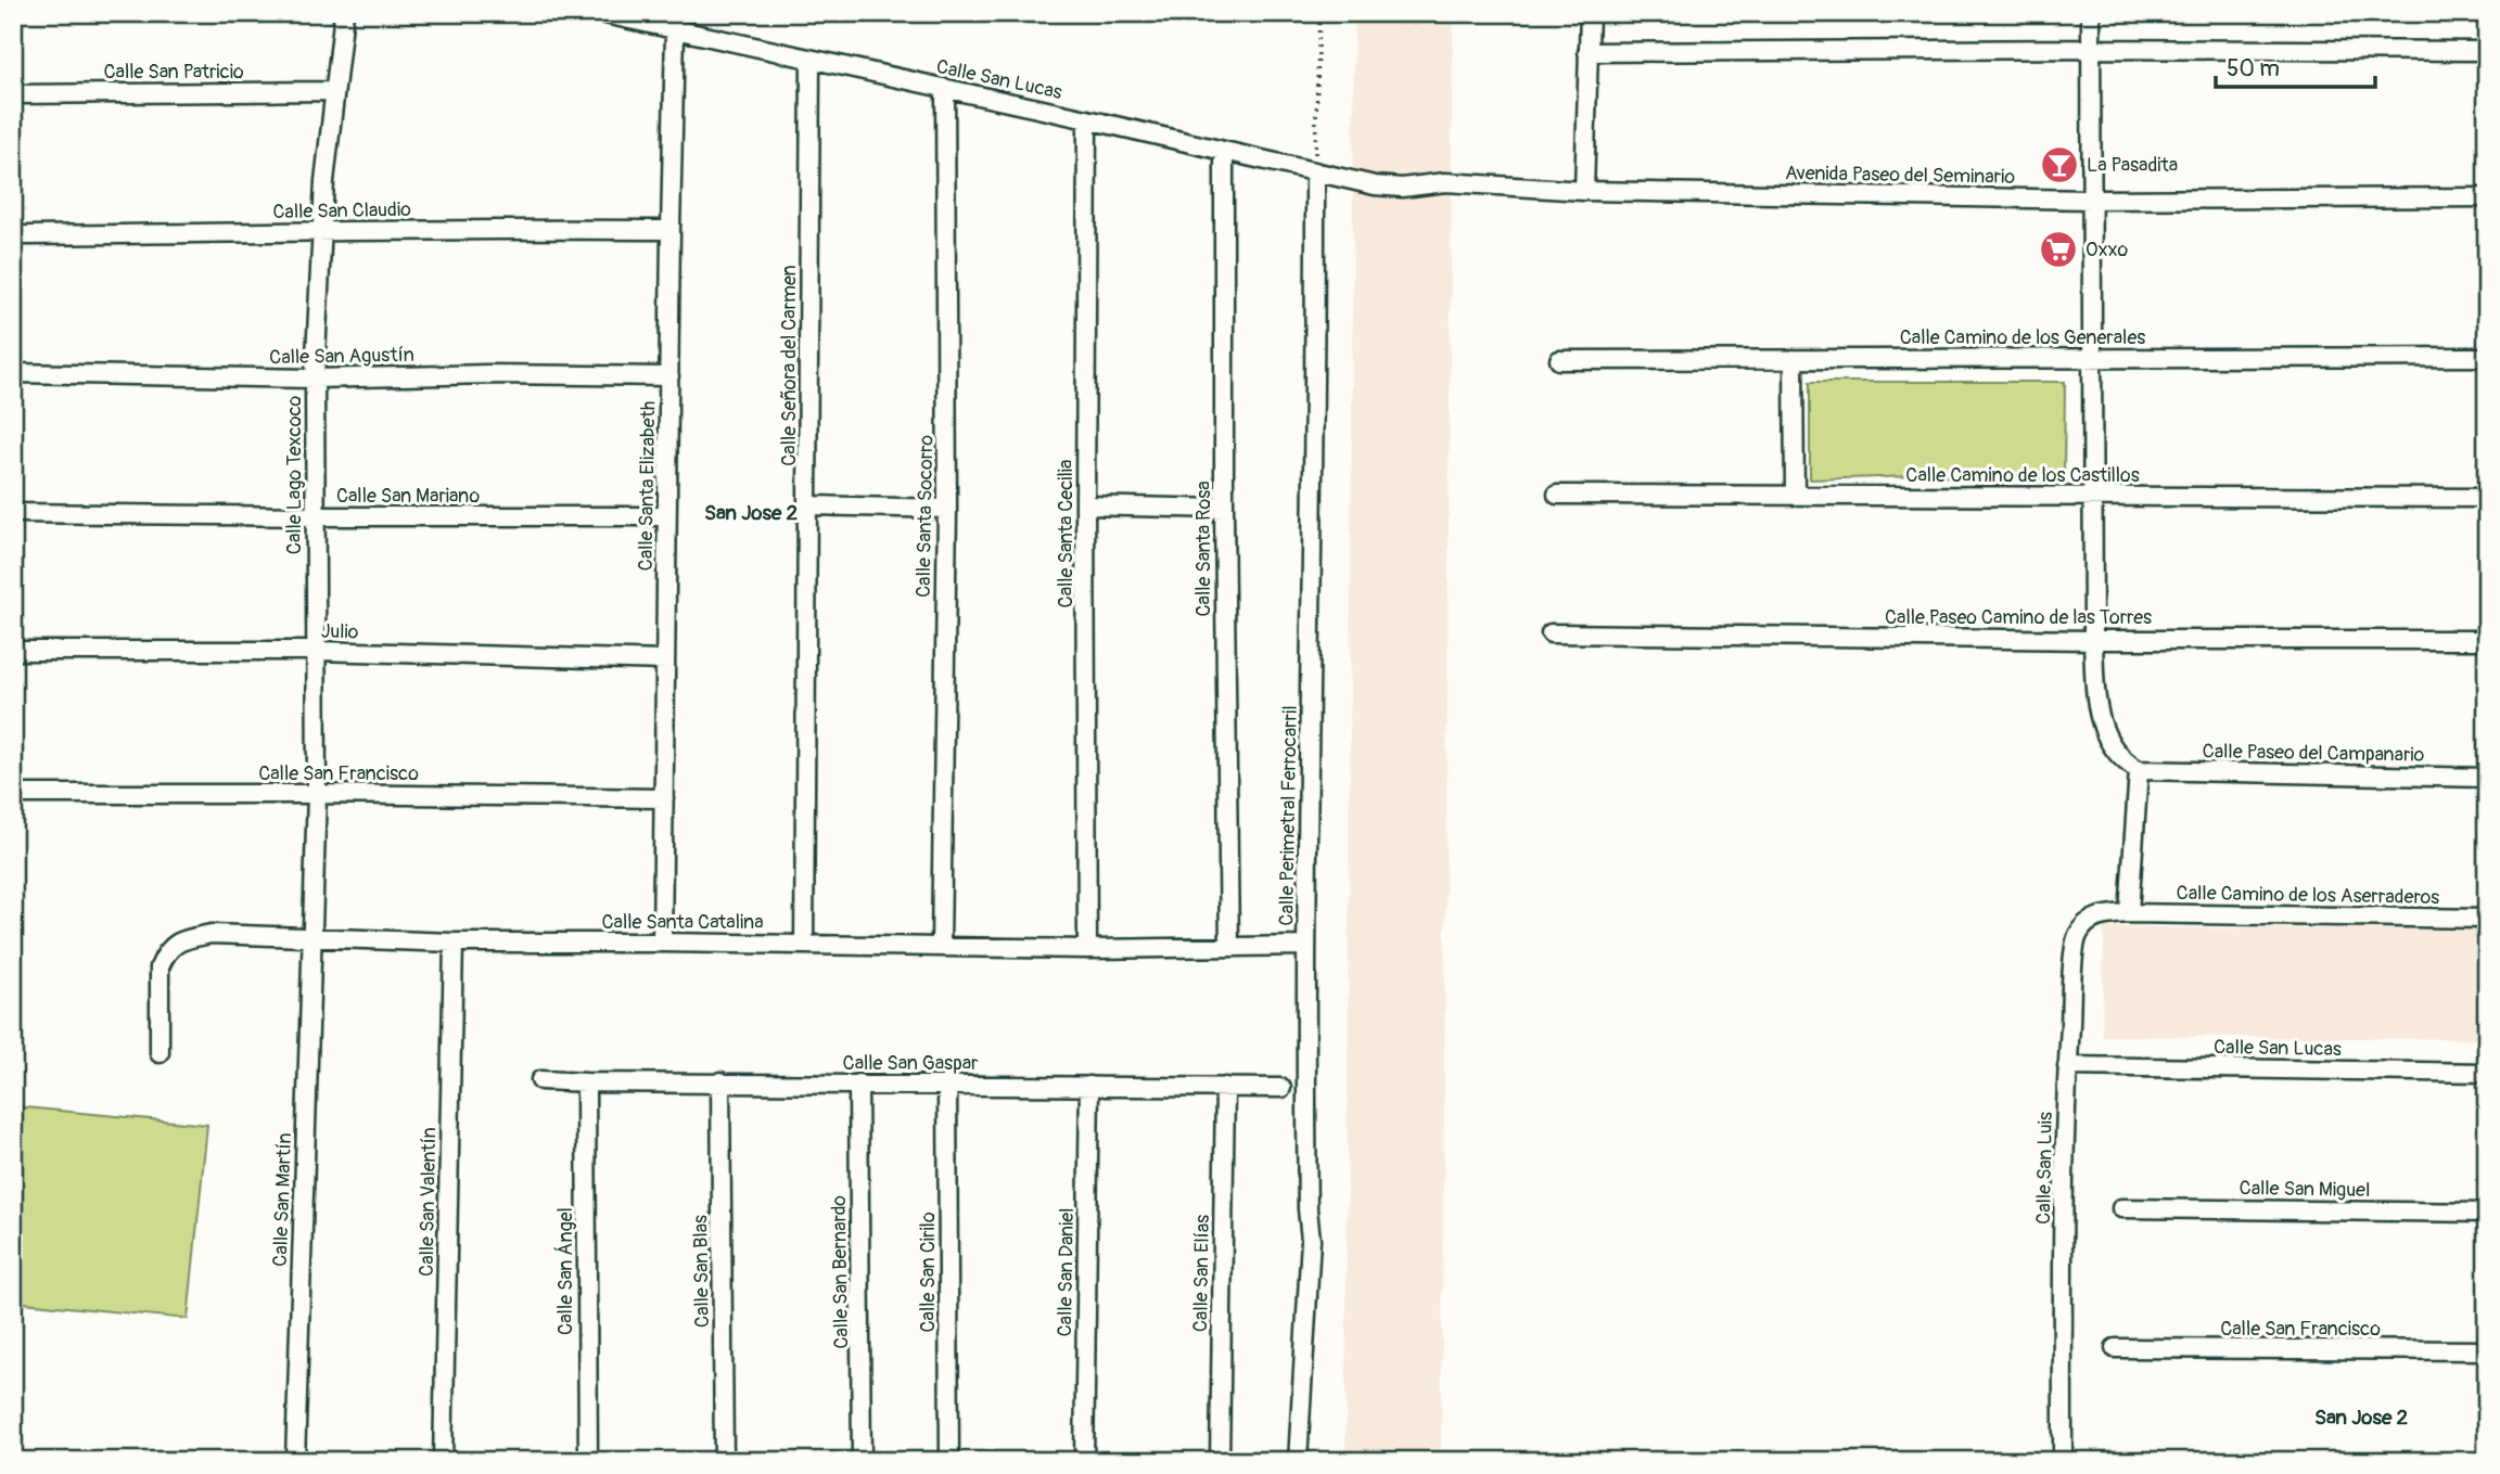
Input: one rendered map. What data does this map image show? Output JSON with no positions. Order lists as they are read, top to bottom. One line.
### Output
{"streets":{"street":["Calle San Patricio","Calle San Lucas","Avenida Paseo del Seminario","Calle San Claudio","Calle Camino de los Generales","Calle San Agustín","Calle Señora del Carmen","Calle Lago Texcoco","Calle Camino de los Castillos","Calle Santa Elizabeth","Calle San Mariano","Calle Santa Socorro","Calle Santa Cecilia","Calle Santa Rosa","Calle Paseo Camino de las Torres","Julio","Calle Paseo del Campanario","Calle San Francisco","Calle Perimetral Ferrocarril","Calle Camino de los Aserraderos","Calle Santa Catalina","Calle San Gaspar","Calle San Luis","Calle San Miguel","Calle San Martín","Calle San Valentín","Calle San Ángel","Calle San Blas","Calle San Bernardo","Calle San Cirilo","Calle San Daniel","Calle San Elías"]},"crossings":[["Calle San Patricio","Calle Lago Texcoco"],["Calle San Lucas","Avenida Paseo del Seminario"],["Calle San Lucas","Calle Señora del Carmen"],["Calle San Lucas","Calle Santa Elizabeth"],["Calle San Lucas","Calle Santa Socorro"],["Calle San Lucas","Calle Santa Cecilia"],["Calle San Lucas","Calle Santa Rosa"],["Calle San Lucas","Calle Perimetral Ferrocarril"],["Calle San Lucas","Calle San Luis"],["Avenida Paseo del Seminario","Calle Perimetral Ferrocarril"],["Calle San Claudio","Calle Lago Texcoco"],["Calle San Claudio","Calle Santa Elizabeth"],["Calle San Agustín","Calle Lago Texcoco"],["Calle San Agustín","Calle Santa Elizabeth"],["Calle Señora del Carmen","Calle Santa Catalina"],["Calle Lago Texcoco","Calle San Mariano"],["Calle Lago Texcoco","Julio"],["Calle Lago Texcoco","Calle San Francisco"],["Calle Lago Texcoco","Calle Santa Catalina"],["Calle Lago Texcoco","Calle San Martín"],["Calle Santa Elizabeth","Calle San Mariano"],["Calle Santa Elizabeth","Julio"],["Calle Santa Elizabeth","Calle San Francisco"],["Calle Santa Elizabeth","Calle Santa Catalina"],["Calle Santa Socorro","Calle Santa Catalina"],["Calle Santa Cecilia","Calle Santa Catalina"],["Calle Santa Rosa","Calle Santa Catalina"],["Calle Perimetral Ferrocarril","Calle Santa Catalina"],["Calle Camino de los Aserraderos","Calle San Luis"],["Calle Santa Catalina","Calle San Martín"],["Calle Santa Catalina","Calle San Valentín"],["Calle San Gaspar","Calle San Ángel"],["Calle San Gaspar","Calle San Blas"],["Calle San Gaspar","Calle San Bernardo"],["Calle San Gaspar","Calle San Cirilo"],["Calle San Gaspar","Calle San Daniel"],["Calle San Gaspar","Calle San Elías"]],"districts":["San Jose 2","San Jose 2"],"places":{"bar":["La Pasadita"],"supermarket":["Oxxo"]},"scale_bar":"50 m"}
